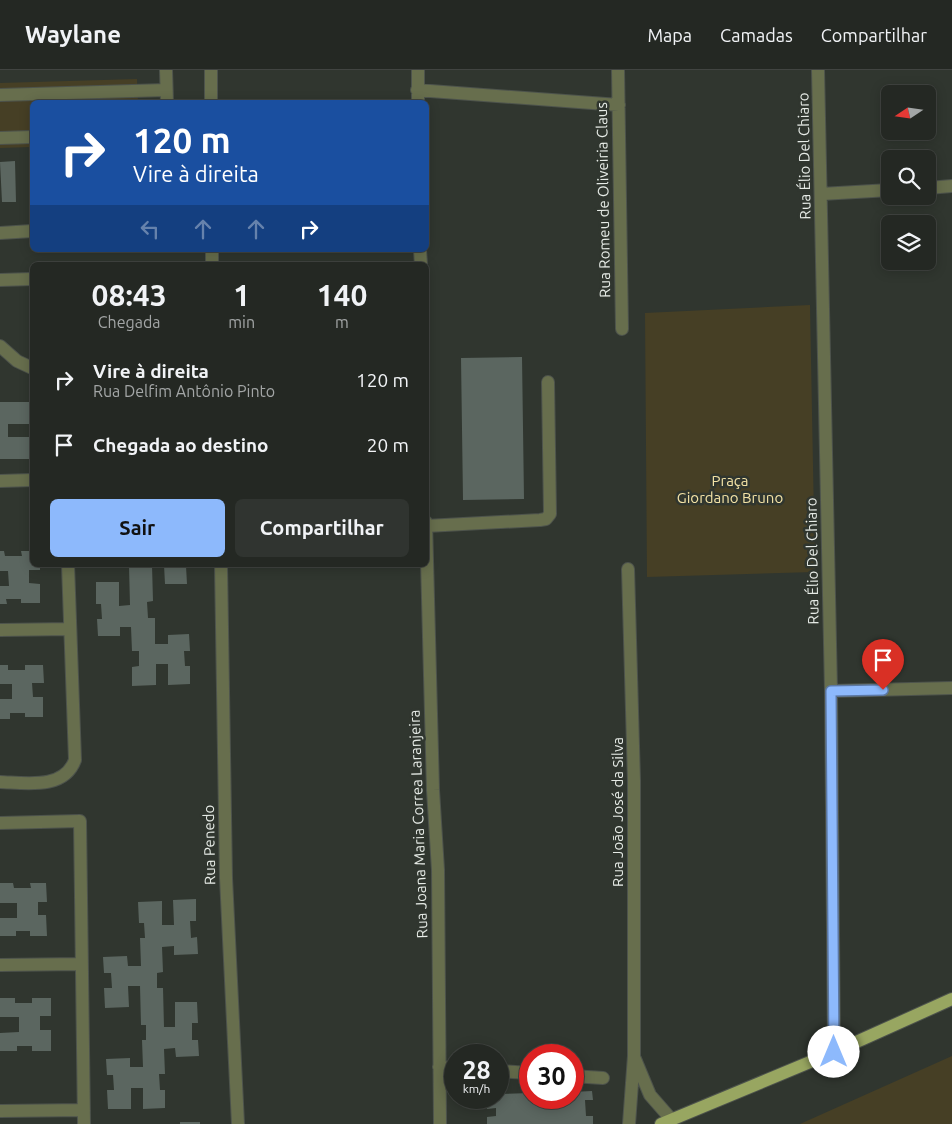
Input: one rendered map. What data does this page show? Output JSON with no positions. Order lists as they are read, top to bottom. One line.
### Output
{"streets":{"street":["Rua Élio Del Chiaro","Rua Romeu de Oliveiria Claus","Rua João José da Silva","Rua Joana Maria Correa Laranjeira","Rua Penedo"]},"parks":["Praça Giordano Bruno"],"north":"left","page":{"header":"Waylane","nav":["Mapa","Camadas","Compartilhar"],"turn":["120 m","Vire à direita"],"eta":["08:43","Chegada","1","min","140","m"],"list":[{"name":"Vire à direita","note":"Rua Delfim Antônio Pinto","value":"120 m"},{"name":"Chegada ao destino","value":"20 m"}],"buttons":["Sair","Compartilhar"],"speed":"28 km/h","limit":"30"}}
